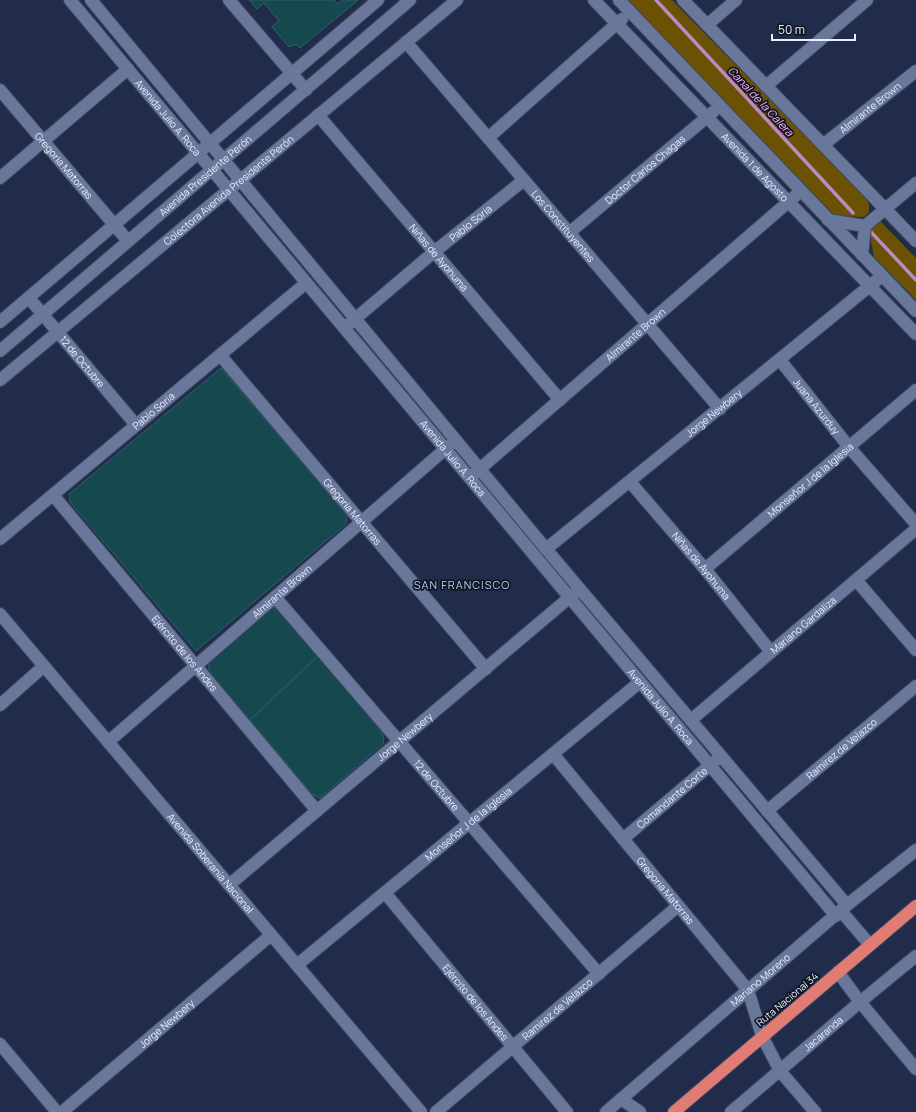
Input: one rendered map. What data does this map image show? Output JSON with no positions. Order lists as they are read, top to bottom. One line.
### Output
{"streets":{"highway":["Ruta Nacional 34"],"street":["Almirante Brown","Avenida Julio A. Roca","Gregoria Matorras","Avenida 1 de Agosto","Doctor Carlos Chagas","Avenida Presidente Perón","Colectora Avenida Presidente Perón","Pablo Soria","Los Constituyentes","Niñas de Ayohuma","12 de Octubre","Juana Azurduy","Jorge Newbery","Monseñor J de la Iglesia","Mariano Gardaliza","Ejército de los Andes","Ramirez de Velazco","Comandante Corte","Avenida Soberanía Nacional","Mariano Moreno","Jacaranda"]},"crossings":[["Almirante Brown","Avenida Julio A. Roca"],["Almirante Brown","Gregoria Matorras"],["Almirante Brown","Avenida 1 de Agosto"],["Almirante Brown","Los Constituyentes"],["Almirante Brown","Niñas de Ayohuma"],["Almirante Brown","12 de Octubre"],["Almirante Brown","Ejército de los Andes"],["Almirante Brown","Avenida Soberanía Nacional"],["Avenida Julio A. Roca","Avenida Presidente Perón"],["Avenida Julio A. Roca","Colectora Avenida Presidente Perón"],["Avenida Julio A. Roca","Pablo Soria"],["Avenida Julio A. Roca","Jorge Newbery"],["Avenida Julio A. Roca","Monseñor J de la Iglesia"],["Avenida Julio A. Roca","Mariano Gardaliza"],["Avenida Julio A. Roca","Ramirez de Velazco"],["Avenida Julio A. Roca","Comandante Corte"],["Avenida Julio A. Roca","Mariano Moreno"],["Gregoria Matorras","Avenida Presidente Perón"],["Gregoria Matorras","Pablo Soria"],["Gregoria Matorras","Jorge Newbery"],["Gregoria Matorras","Monseñor J de la Iglesia"],["Gregoria Matorras","Ramirez de Velazco"],["Gregoria Matorras","Comandante Corte"],["Gregoria Matorras","Mariano Moreno"],["Gregoria Matorras","Ruta Nacional 34"],["Gregoria Matorras","Jacaranda"],["Avenida 1 de Agosto","Doctor Carlos Chagas"],["Avenida 1 de Agosto","Jorge Newbery"],["Doctor Carlos Chagas","Los Constituyentes"],["Avenida Presidente Perón","12 de Octubre"],["Colectora Avenida Presidente Perón","Los Constituyentes"],["Colectora Avenida Presidente Perón","Niñas de Ayohuma"],["Colectora Avenida Presidente Perón","12 de Octubre"],["Pablo Soria","Los Constituyentes"],["Pablo Soria","Niñas de Ayohuma"],["Pablo Soria","12 de Octubre"],["Pablo Soria","Ejército de los Andes"],["Los Constituyentes","Jorge Newbery"],["Niñas de Ayohuma","Jorge Newbery"],["Niñas de Ayohuma","Monseñor J de la Iglesia"],["Niñas de Ayohuma","Mariano Gardaliza"],["12 de Octubre","Jorge Newbery"],["12 de Octubre","Monseñor J de la Iglesia"],["12 de Octubre","Ramirez de Velazco"],["Juana Azurduy","Jorge Newbery"],["Juana Azurduy","Monseñor J de la Iglesia"],["Jorge Newbery","Ejército de los Andes"],["Jorge Newbery","Avenida Soberanía Nacional"],["Monseñor J de la Iglesia","Ejército de los Andes"],["Monseñor J de la Iglesia","Avenida Soberanía Nacional"],["Ejército de los Andes","Ramirez de Velazco"]],"districts":["SAN FRANCISCO"],"water":["Canal de la Calera"],"scale_bar":"50 m"}
